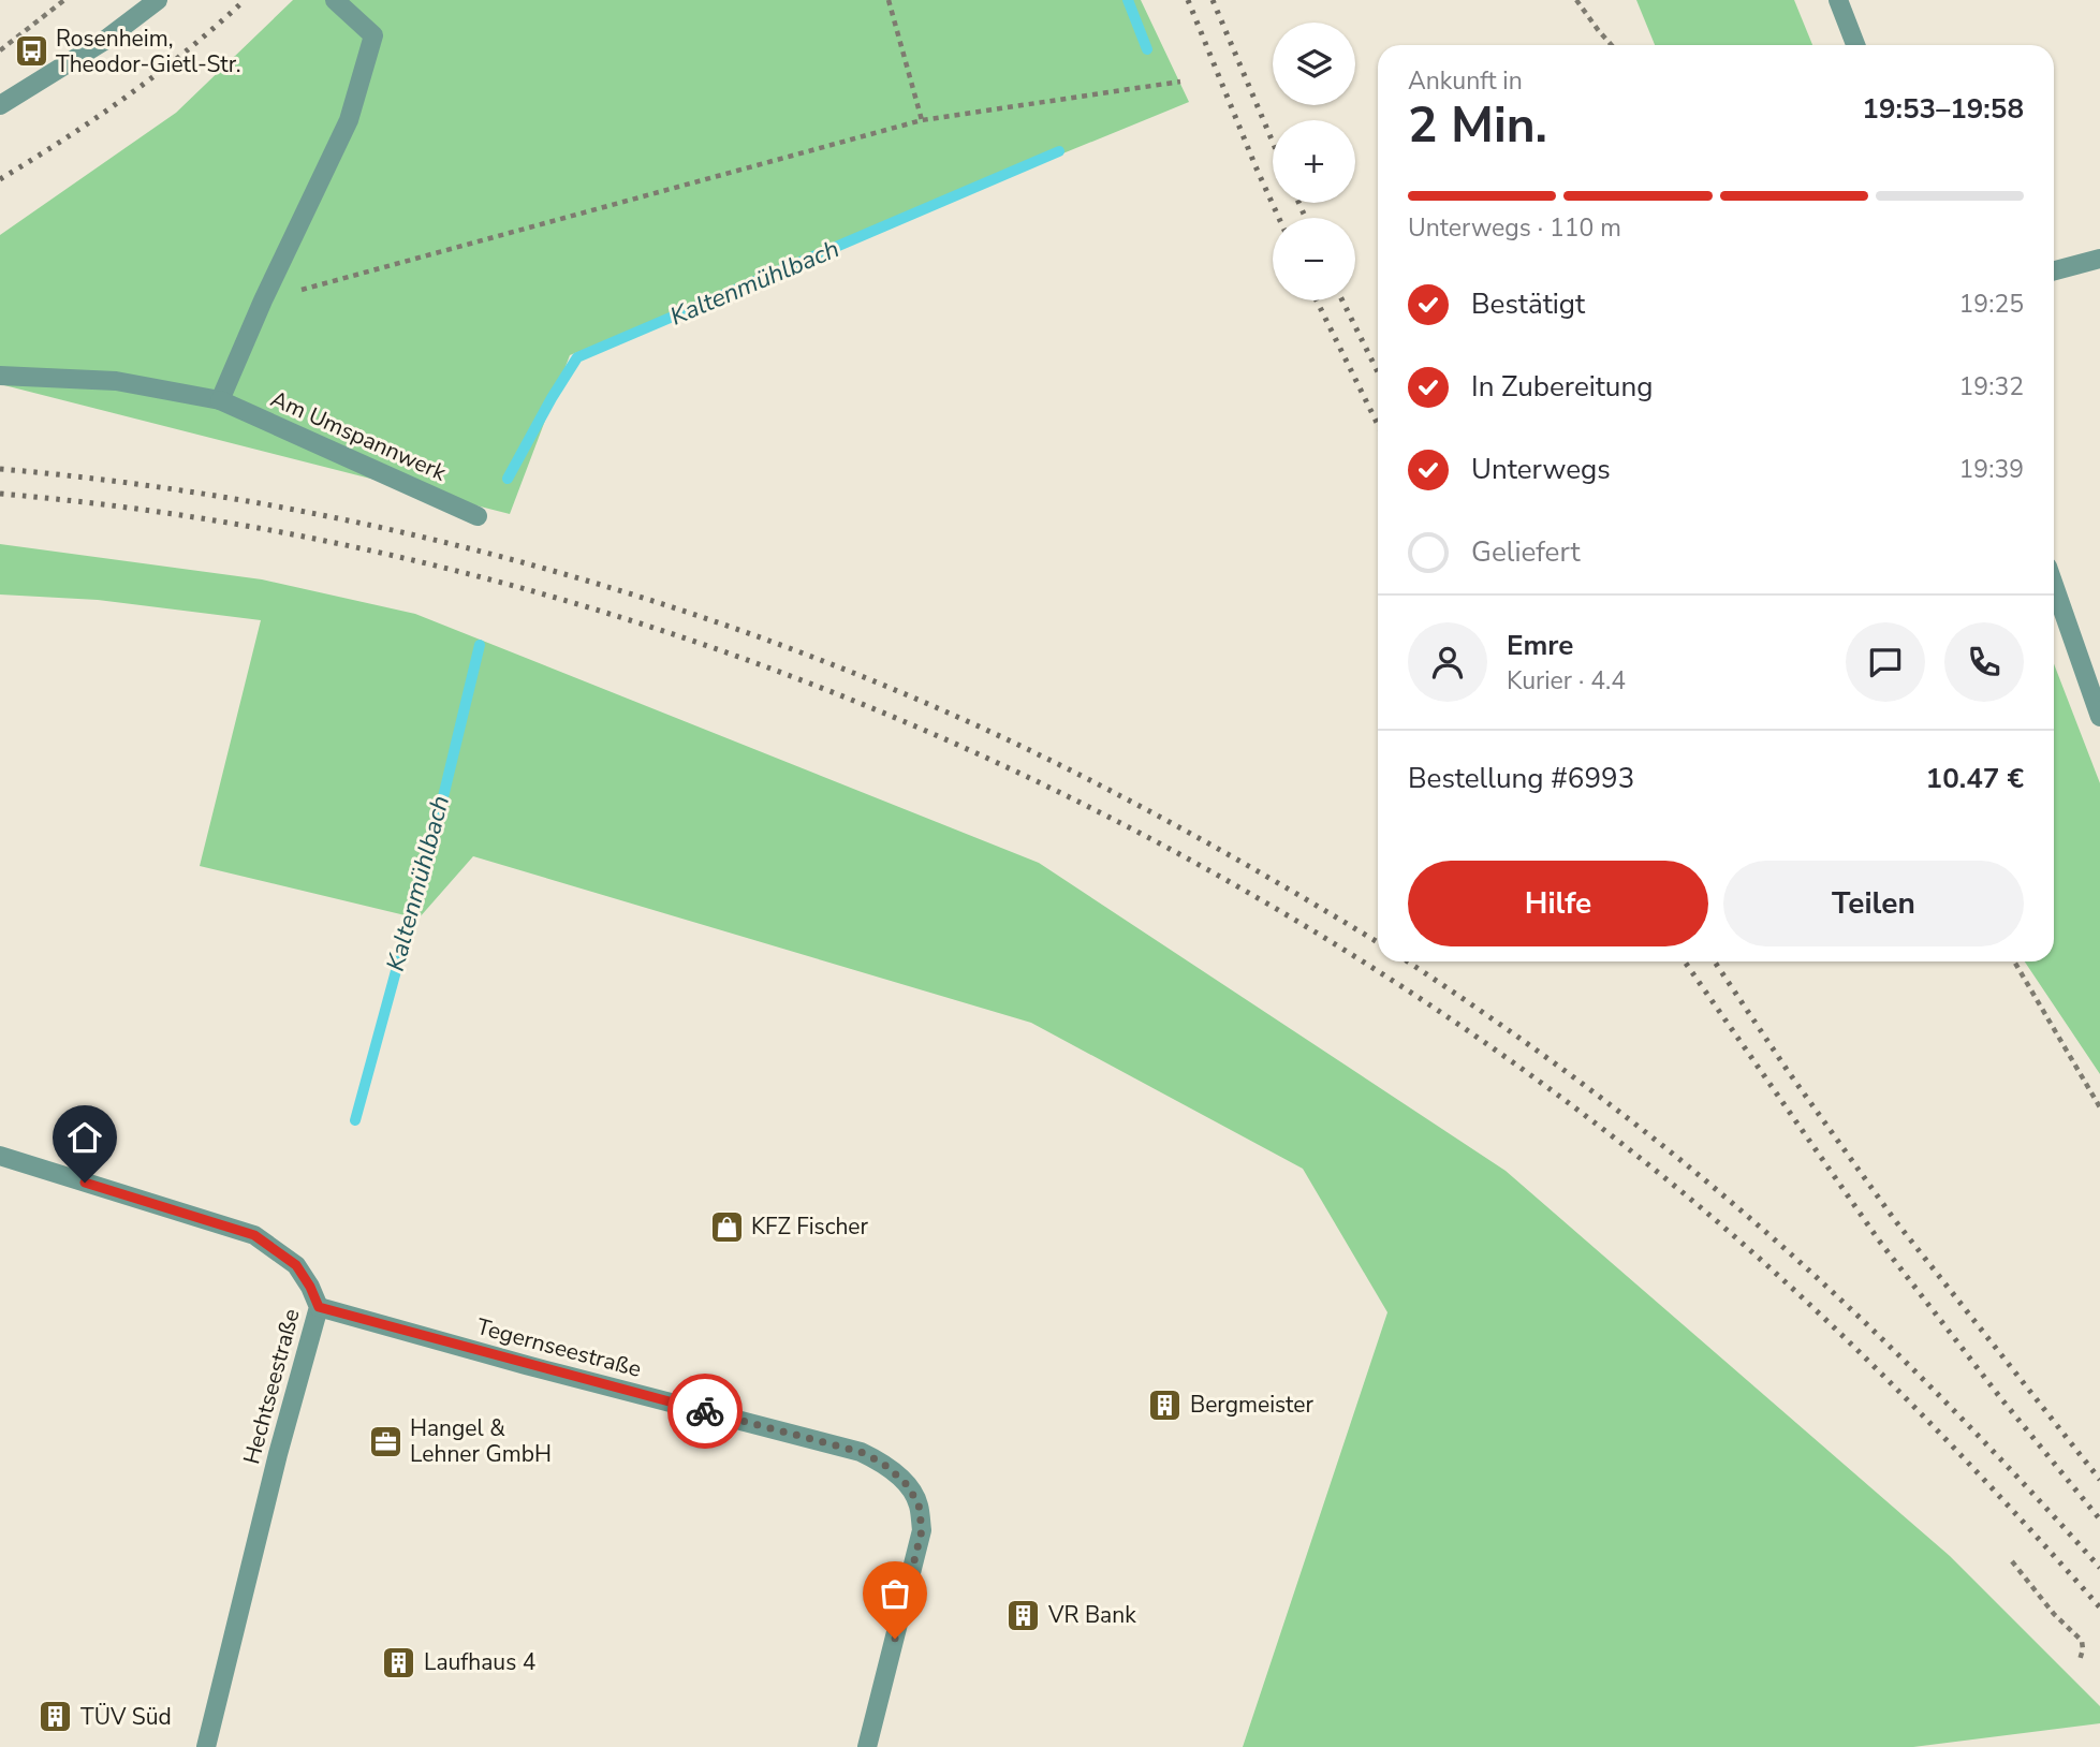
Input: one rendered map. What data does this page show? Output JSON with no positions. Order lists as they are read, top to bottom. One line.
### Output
{"streets":{"street":["Am Umspannwerk","Tegernseestraße","Hechtseestraße"]},"crossings":[["Tegernseestraße","Hechtseestraße"]],"water":["Kaltenmühlbach"],"places":{"bus stop":["Rosenheim, Theodor-Gietl-Str."],"shop":["KFZ Fischer"],"building":["Bergmeister","VR Bank","Laufhaus 4","TÜV Süd"],"office":["Hangel & Lehner GmbH"]},"page":{"map_buttons":["+","−"],"heading":["2 Min.","Ankunft in","19:53–19:58"],"panel":["Emre","Kurier · 4.4","Bestellung #6993","10.47 €"],"bar":"Unterwegs · 110 m","list":[["Bestätigt","19:25"],["In Zubereitung","19:32"],["Unterwegs","19:39"],"Geliefert"],"buttons":["Hilfe","Teilen"]}}
